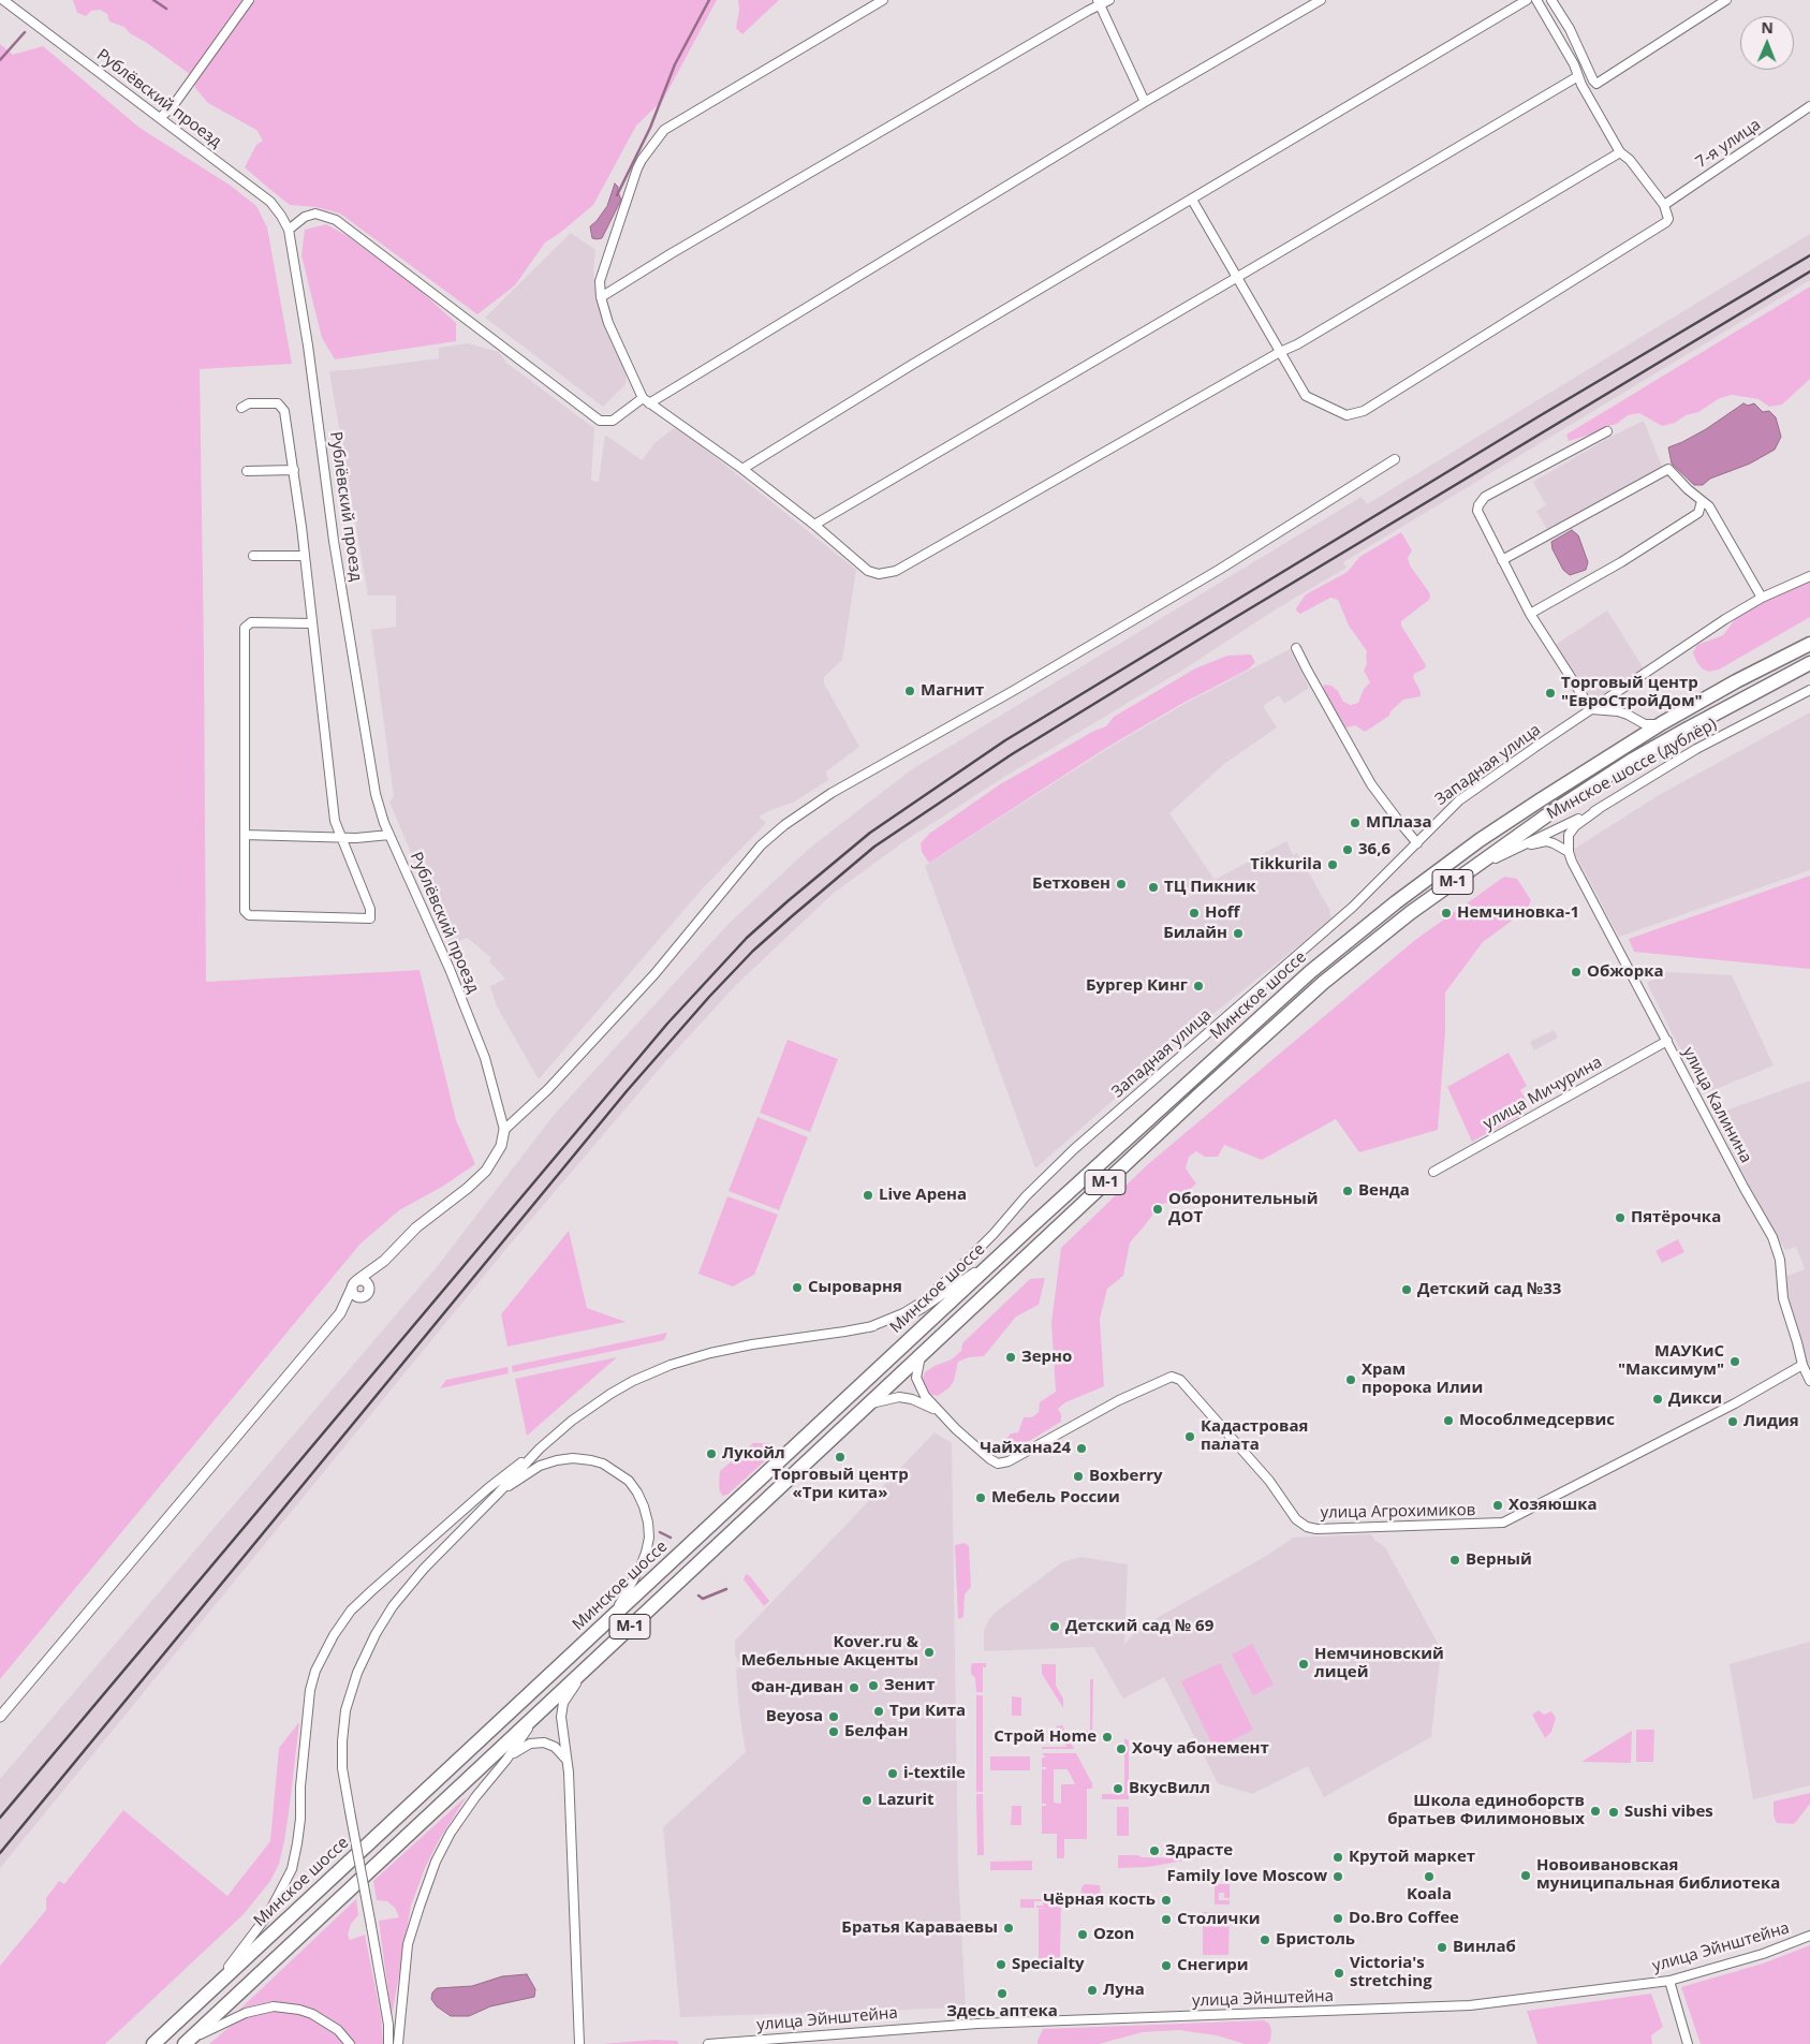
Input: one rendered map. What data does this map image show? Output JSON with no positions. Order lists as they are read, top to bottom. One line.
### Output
{"streets":{"highway":["М-1","Минское шоссе"],"street":["Рублёвский проезд","7-я улица","Западная улица","Минское шоссе (дублёр)","улица Мичурина","улица Калинина","улица Агрохимиков","улица Эйнштейна"]},"crossings":[["Минское шоссе (дублёр)","Минское шоссе"],["Минское шоссе","улица Агрохимиков"],["улица Мичурина","улица Калинина"],["улица Калинина","улица Агрохимиков"]],"places":["Магнит","Торговый центр \"ЕвроСтройДом\"","МПлаза","36,6","Tikkurila","Бетховен","ТЦ Пикник","Hoff","Немчиновка-1","Билайн","Обжорка","Бургер Кинг","Венда","Live Арена","Оборонительный ДОТ","Пятёрочка","Сыроварня","Детский сад №33","Зерно","МАУКиС \"Максимум\"","Храм пророка Илии","Дикси","Мособлмедсервис","Лидия","Кадастровая палата","Чайхана24","Лукойл","Торговый центр «Три кита»","Boxberry","Мебель России","Хозяюшка","Верный","Детский сад № 69","Kover.ru & Мебельные Акценты","Немчиновский лицей","Зенит","Фан-диван","Три Кита","Beyosa","Белфан","Строй Home","Хочу абонемент","i-textile","ВкусВилл","Lazurit","Школа единоборств братьев Филимоновых","Sushi vibes","Здрасте","Крутой маркет","Новоивановская муниципальная библиотека","Family love Moscow","Koala","Чёрная кость","Do.Bro Coffee","Столички","Братья Караваевы","Ozon","Бристоль","Винлаб","Specialty","Снегири","Victoria's stretching","Луна","Здесь аптека"],"north":"top"}
